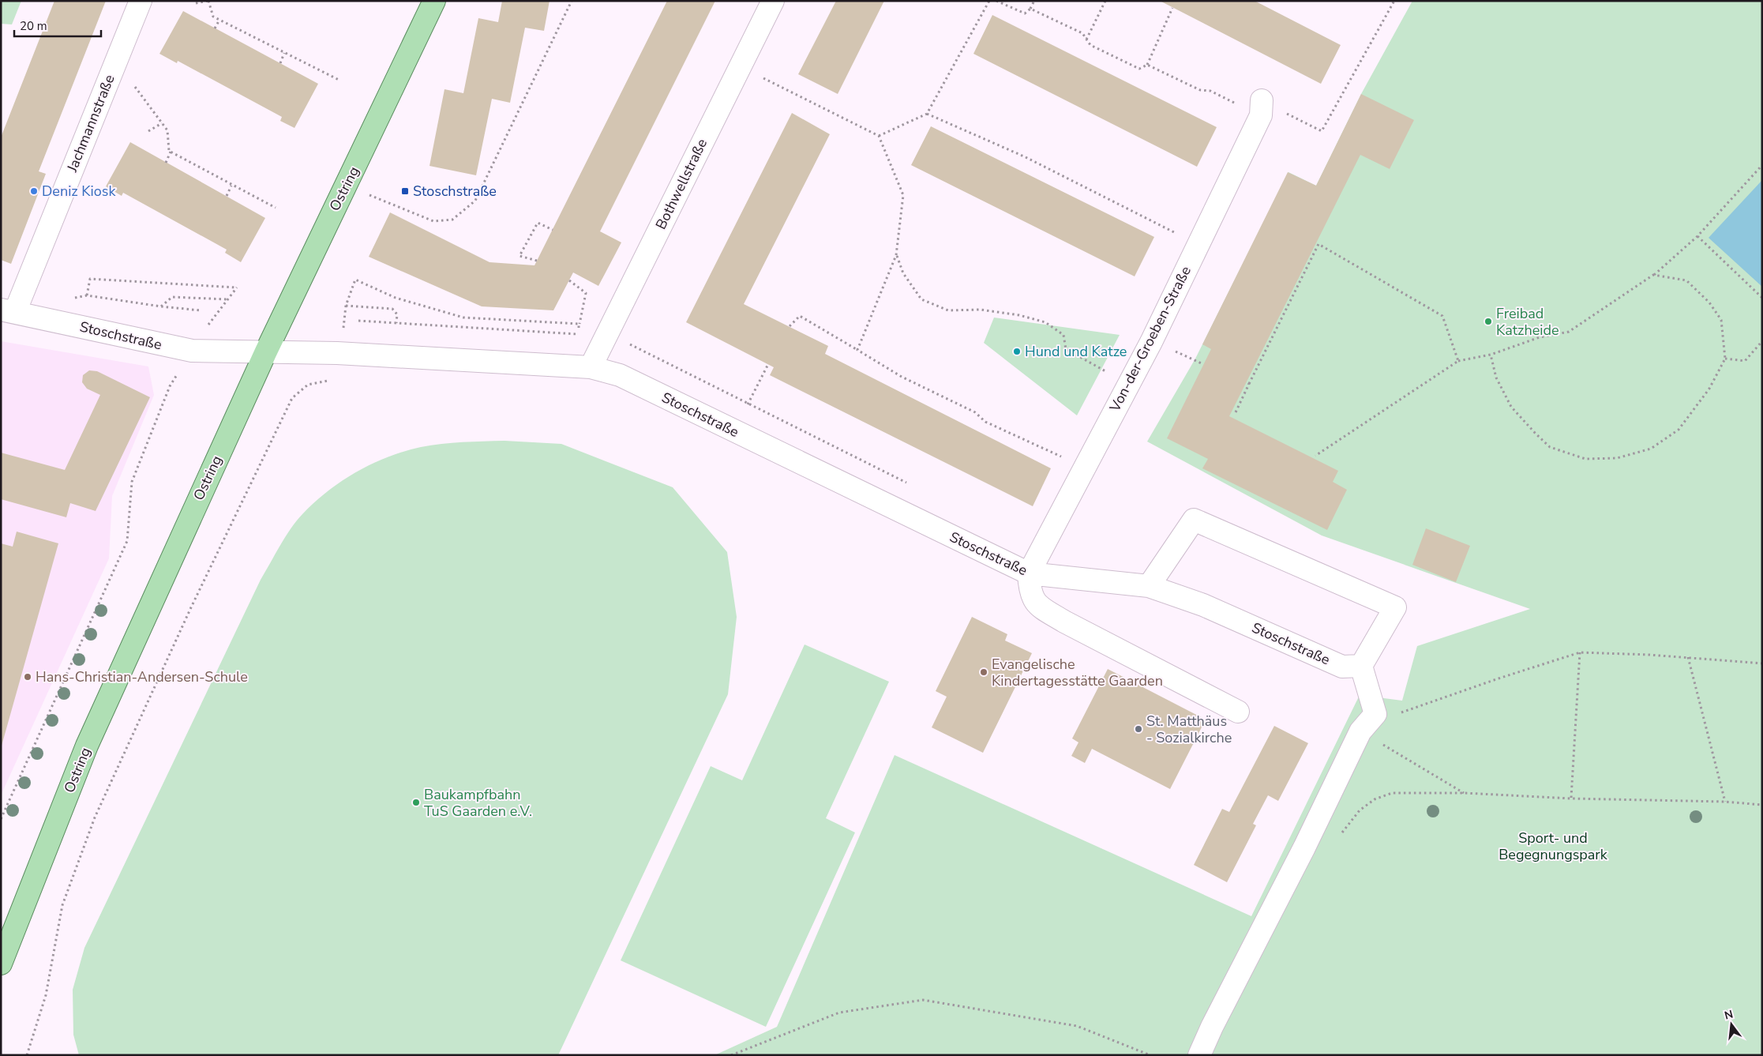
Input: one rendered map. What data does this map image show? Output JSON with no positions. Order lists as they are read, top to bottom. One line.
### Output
{"streets":{"main road":["Ostring"],"street":["Jachmannstraße","Bothwellstraße","Stoschstraße","Von-der-Groeben-Straße"]},"crossings":[["Jachmannstraße","Stoschstraße"],["Bothwellstraße","Stoschstraße"],["Ostring","Stoschstraße"],["Stoschstraße","Von-der-Groeben-Straße"]],"parks":["Sport- und Begegnungspark"],"places":{"other":["Deniz Kiosk","Freibad Katzheide","Hund und Katze","Evangelische Kindertagesstätte Gaarden","Hans-Christian-Andersen-Schule","St. Matthäus - Sozialkirche","Baukampfbahn TuS Gaarden e.V."],"transit":["Stoschstraße"]},"scale_bar":"20 m","north":"top"}
